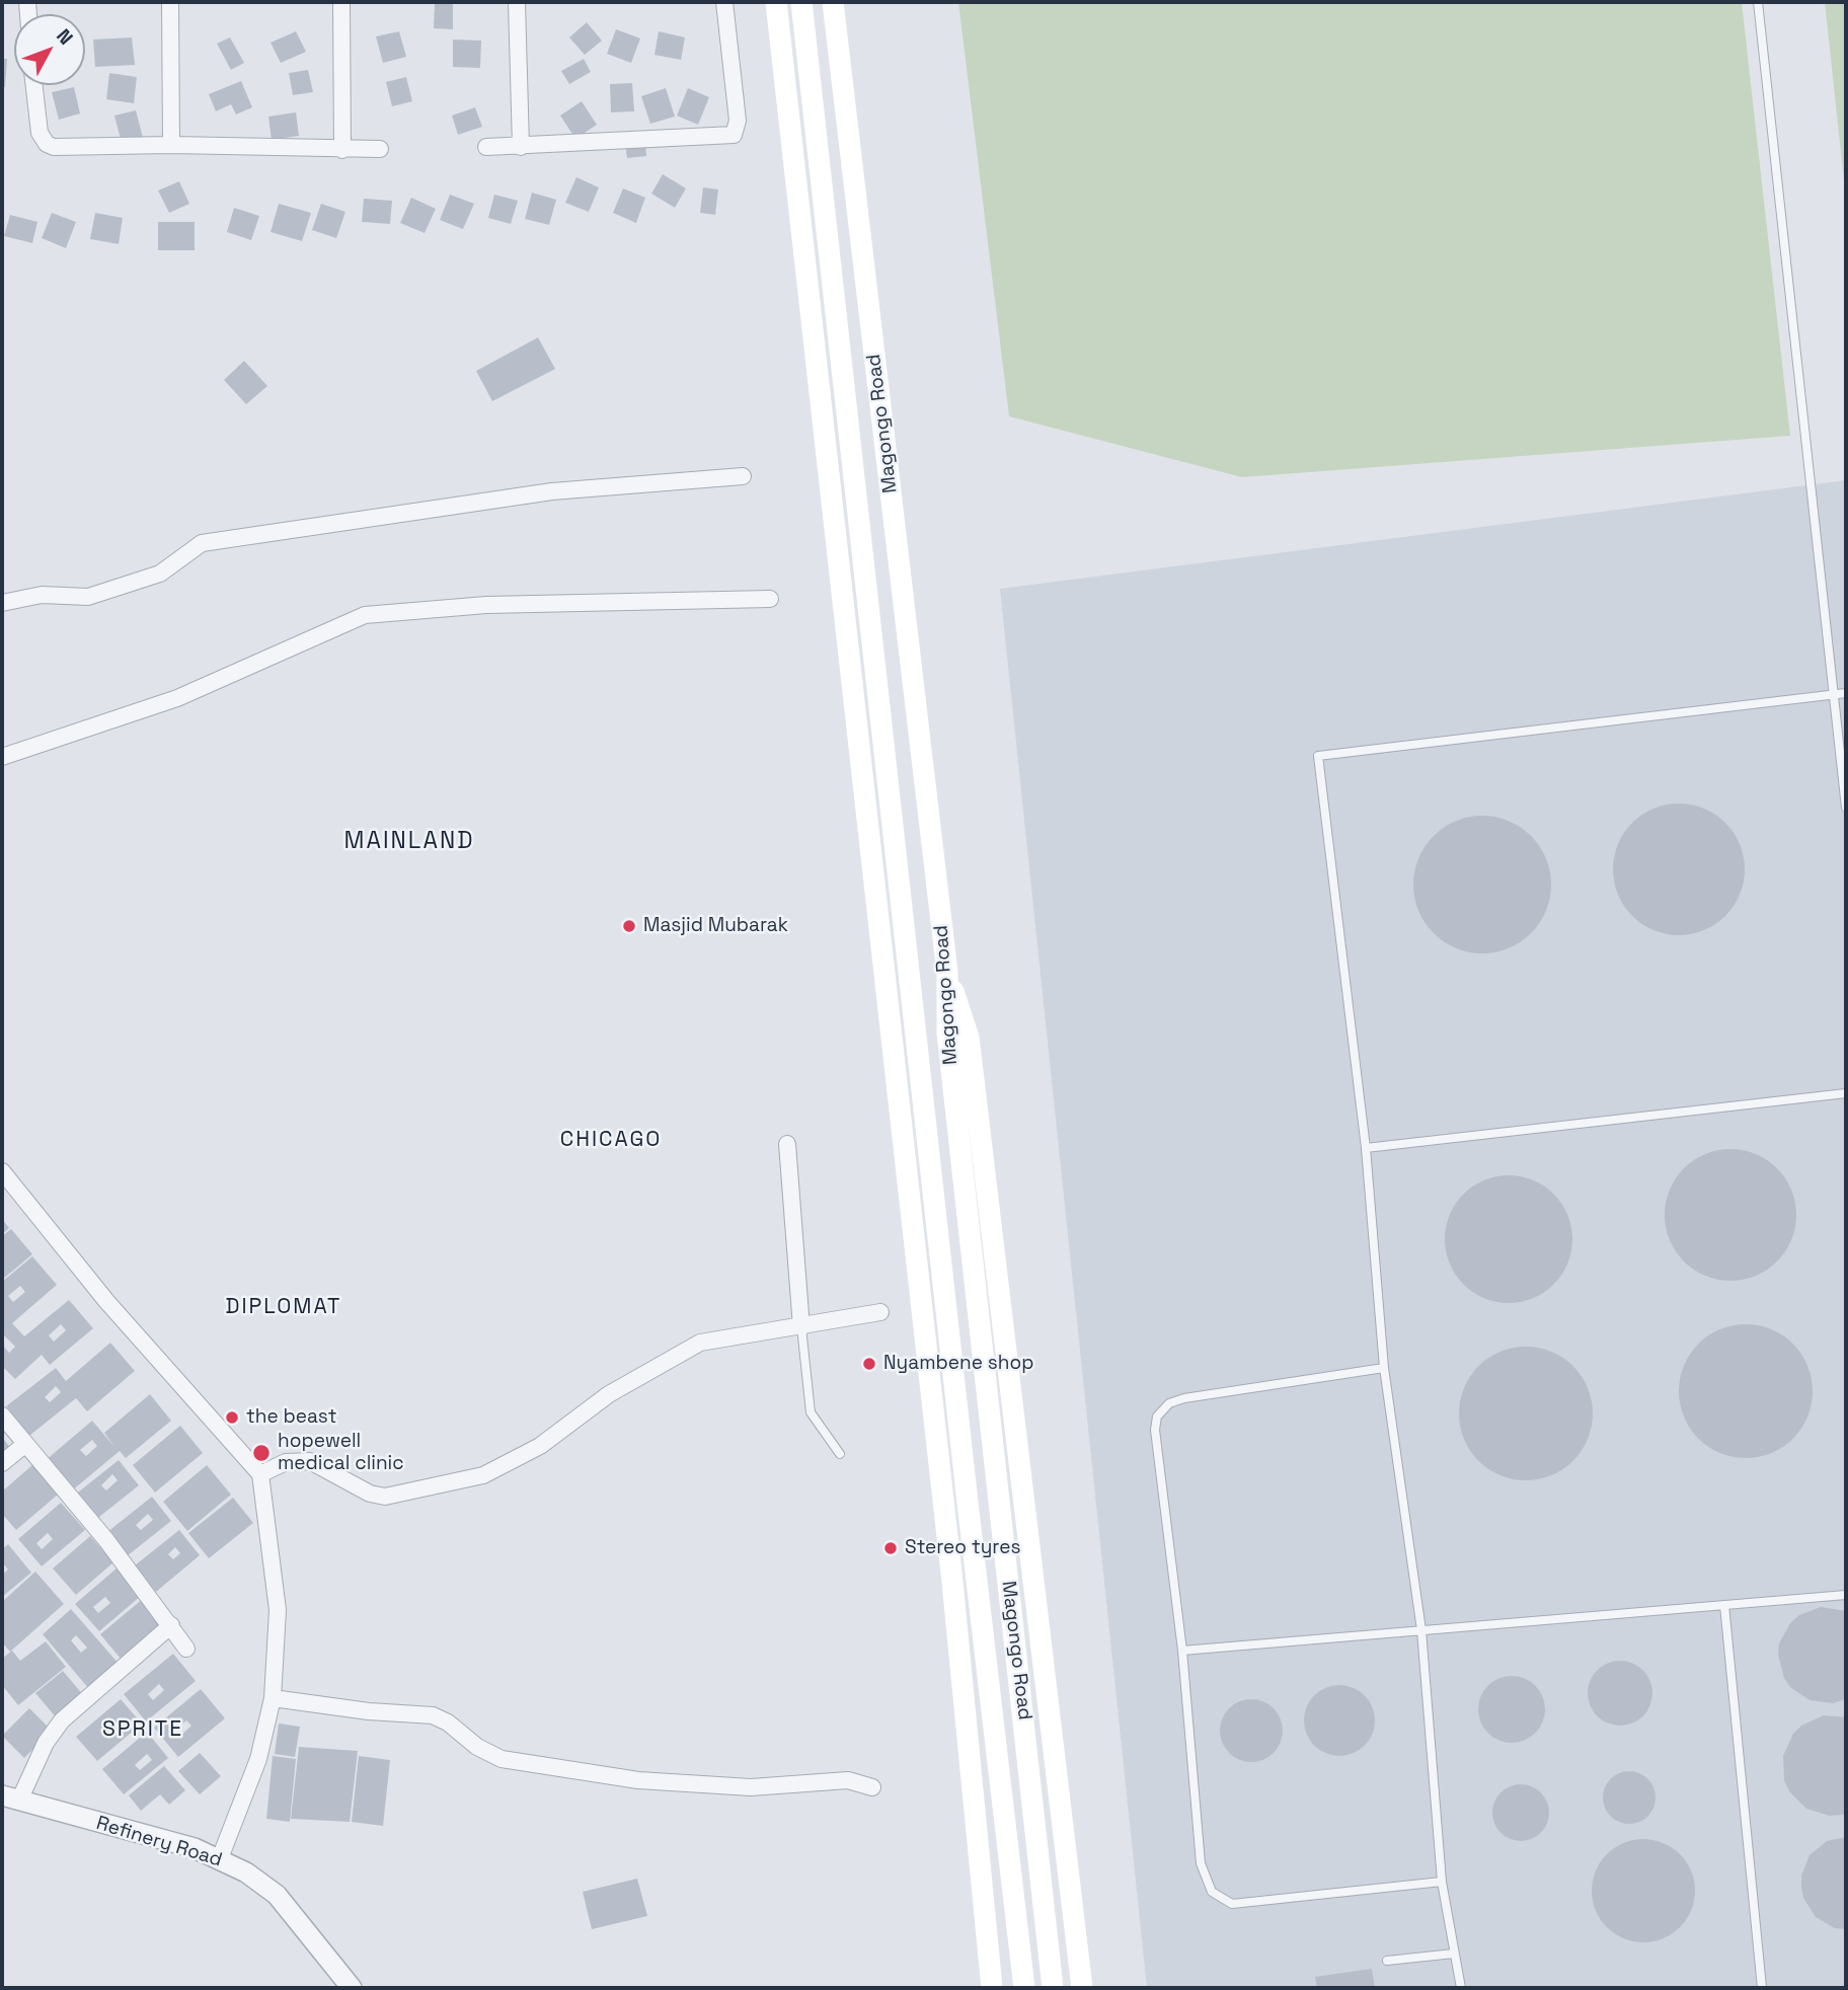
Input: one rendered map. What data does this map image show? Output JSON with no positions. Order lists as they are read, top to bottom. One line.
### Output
{"streets":{"main road":["Magongo Road"],"street":["Refinery Road"]},"districts":["MAINLAND","CHICAGO","DIPLOMAT","SPRITE"],"places":["Masjid Mubarak","Nyambene shop","the beast","hopewell medical clinic","Stereo tyres"],"north":"top right"}
